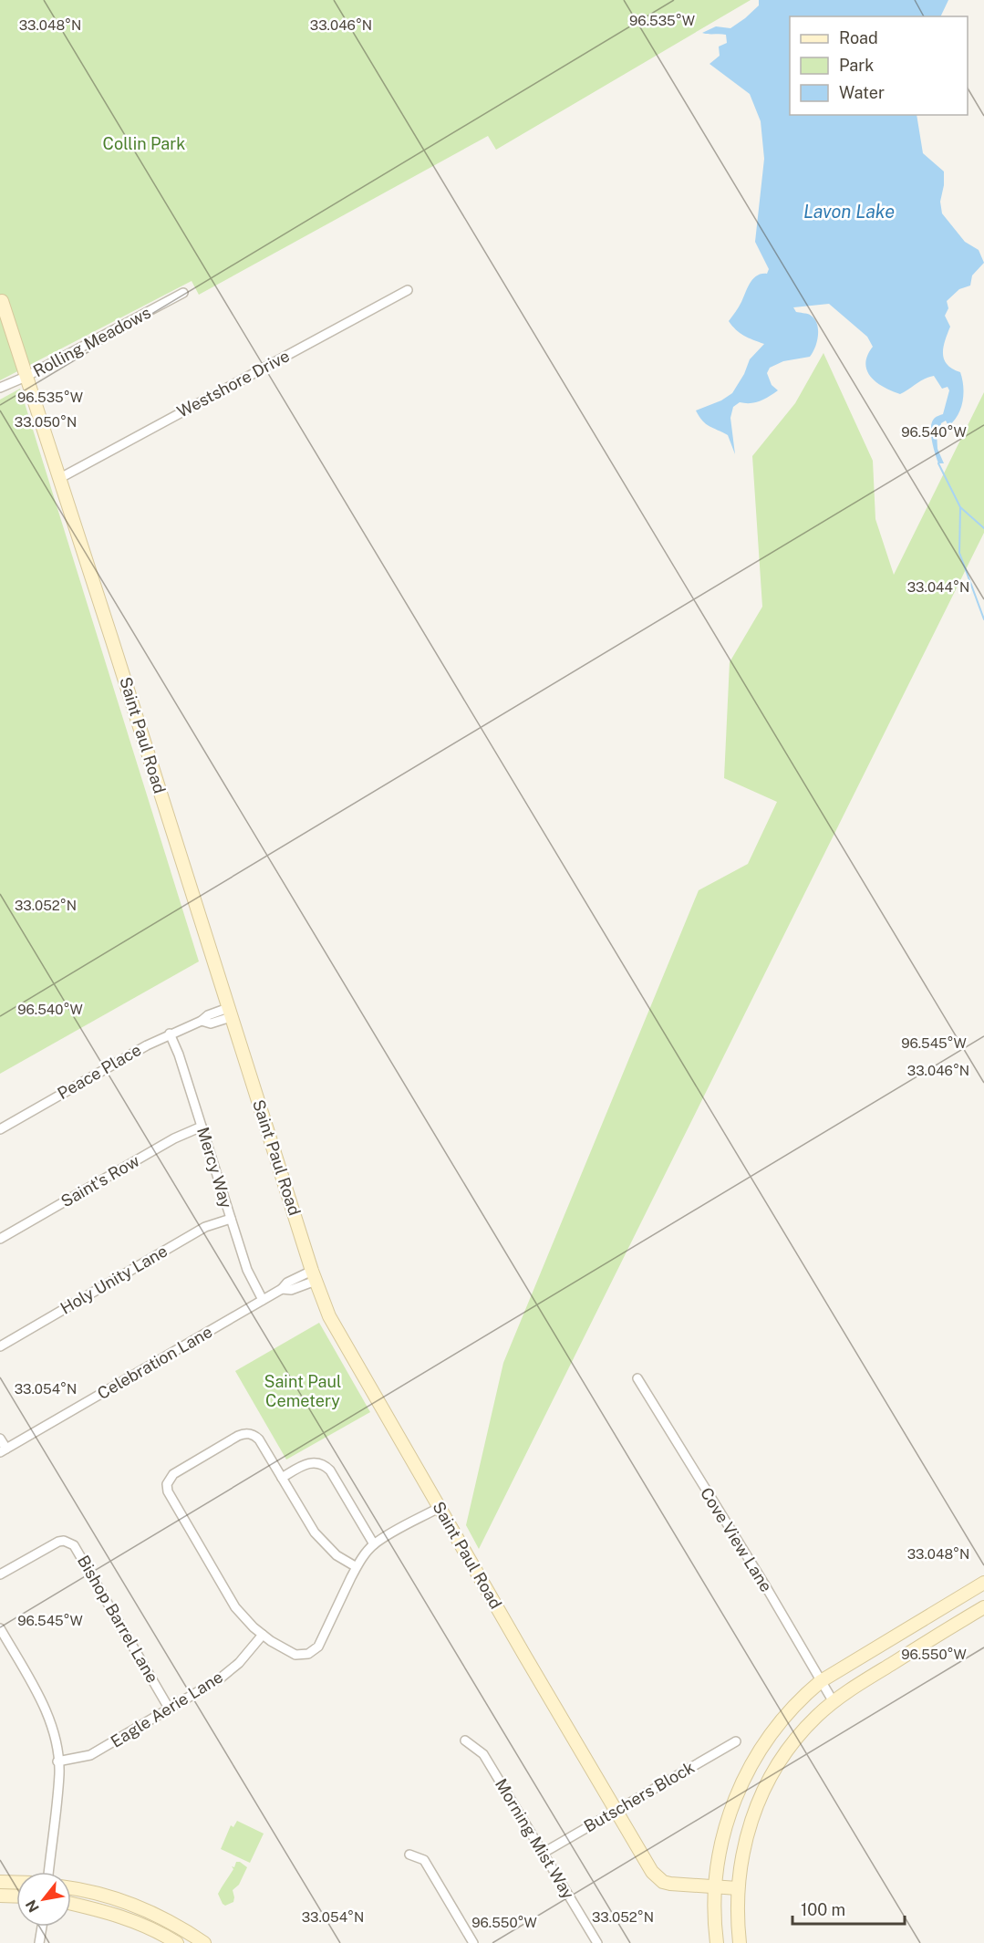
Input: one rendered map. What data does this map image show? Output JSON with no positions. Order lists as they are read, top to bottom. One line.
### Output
{"streets":{"street":["Rolling Meadows","Westshore Drive","Saint Paul Road","Peace Place","Mercy Way","Saint's Row","Holy Unity Lane","Celebration Lane","Cove View Lane","Bishop Barrel Lane","Eagle Aerie Lane","Butschers Block","Morning Mist Way"]},"crossings":[["Rolling Meadows","Saint Paul Road"],["Westshore Drive","Saint Paul Road"],["Saint Paul Road","Peace Place"],["Saint Paul Road","Celebration Lane"],["Saint Paul Road","Butschers Block"],["Peace Place","Mercy Way"],["Mercy Way","Saint's Row"],["Mercy Way","Holy Unity Lane"],["Mercy Way","Celebration Lane"],["Bishop Barrel Lane","Eagle Aerie Lane"],["Butschers Block","Morning Mist Way"]],"water":["Lavon Lake"],"parks":["Collin Park","Saint Paul Cemetery"],"legend":["Road","Park","Water"],"scale_bar":"100 m","north":"bottom left","coordinates":["96.535°W","33.048°N","33.046°N","33.050°N","96.540°W","33.044°N","33.052°N","96.545°W","33.054°N","96.550°W"]}
